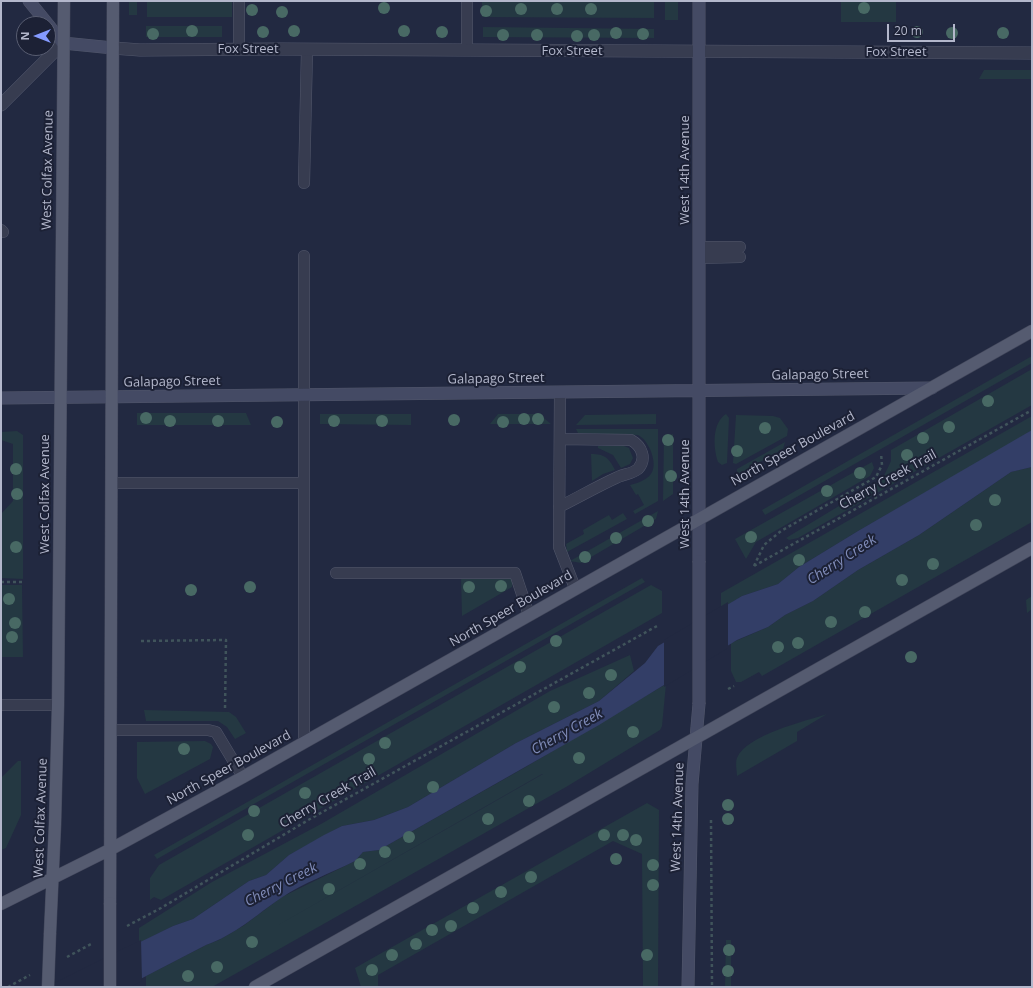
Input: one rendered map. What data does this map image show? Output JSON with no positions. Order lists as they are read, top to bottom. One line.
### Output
{"streets":{"main road":["West Colfax Avenue","North Speer Boulevard"],"street":["Fox Street","West 14th Avenue","Galapago Street"],"path":["Cherry Creek Trail"]},"crossings":[["Fox Street","West 14th Avenue"],["West Colfax Avenue","Galapago Street"],["West Colfax Avenue","North Speer Boulevard"],["West 14th Avenue","Galapago Street"],["West 14th Avenue","North Speer Boulevard"],["Galapago Street","North Speer Boulevard"]],"water":["Cherry Creek"],"scale_bar":"20 m","north":"left"}
